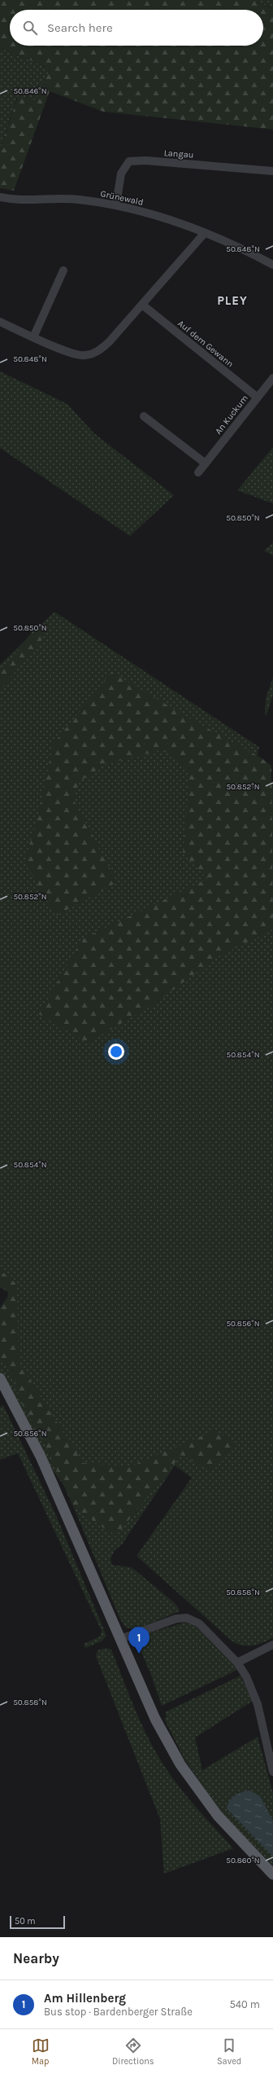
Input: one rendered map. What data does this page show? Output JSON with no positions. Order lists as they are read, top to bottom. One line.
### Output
{"streets":{"street":["Langau","Grünewald","Auf dem Gewann","An Kuckum"]},"crossings":[["Langau","Grünewald"],["Auf dem Gewann","An Kuckum"]],"districts":["PLEY"],"scale_bar":"50 m","page":{"search":"Search here","pins":"1","scale":"50 m","heading":"Nearby","list":[{"mark":"1","name":"Am Hillenberg","note":"Bus stop · Bardenberger Straße","value":"540 m"}],"nav":["Map","Directions","Saved"]},"coordinates":["50.846°N","50.848°N","50.850°N","50.852°N","50.854°N","50.856°N","50.858°N","50.860°N"]}
